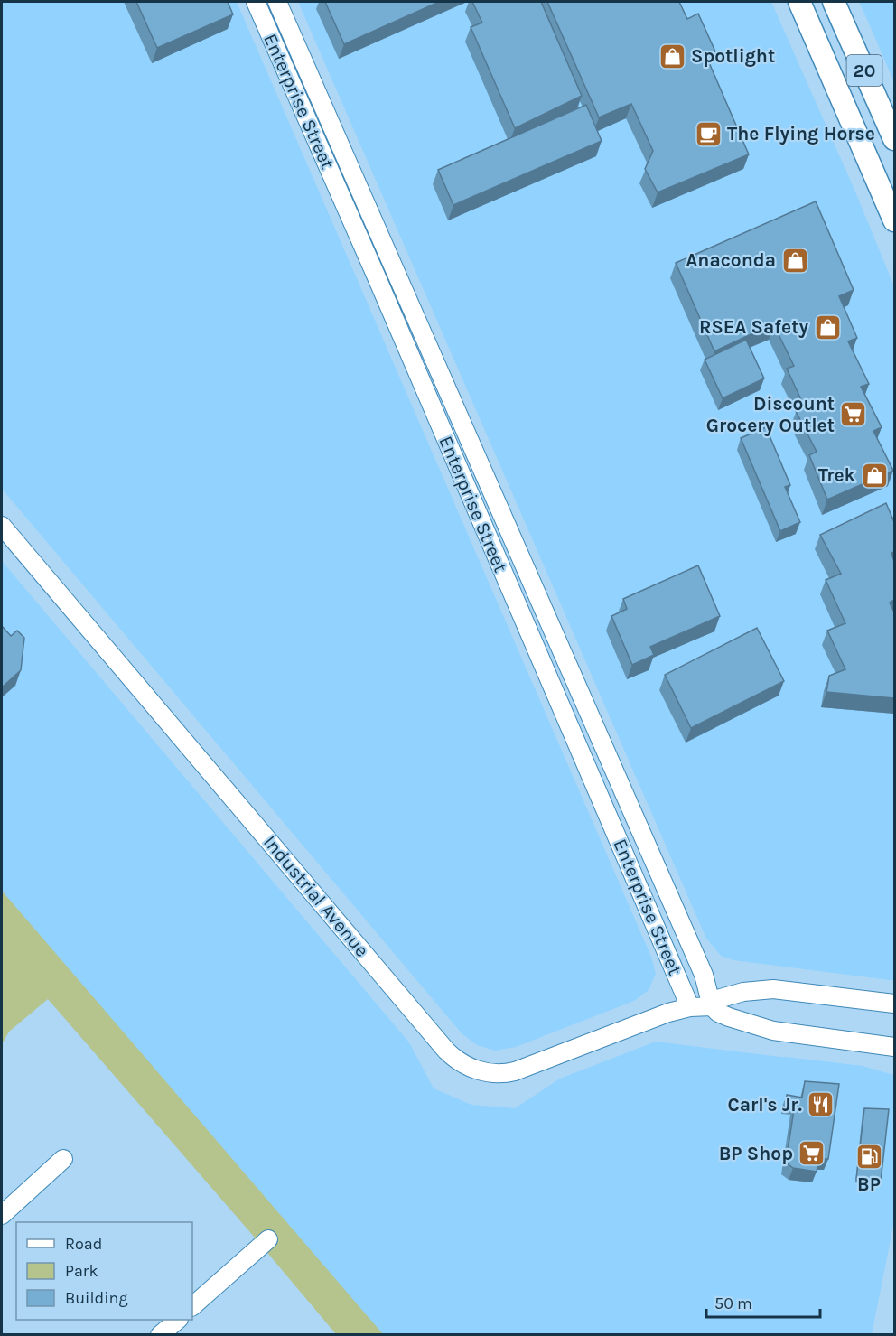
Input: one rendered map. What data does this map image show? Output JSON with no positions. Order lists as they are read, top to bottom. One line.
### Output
{"streets":{"main road":["20"],"street":["Enterprise Street","Industrial Avenue"]},"crossings":[["Enterprise Street","Industrial Avenue"]],"places":{"shop":["Spotlight","Anaconda","RSEA Safety","Trek"],"cafe":["The Flying Horse"],"supermarket":["Discount Grocery Outlet","BP Shop"],"restaurant":["Carl's Jr."],"fuel station":["BP"]},"legend":["Road","Park","Building"],"scale_bar":"50 m"}
